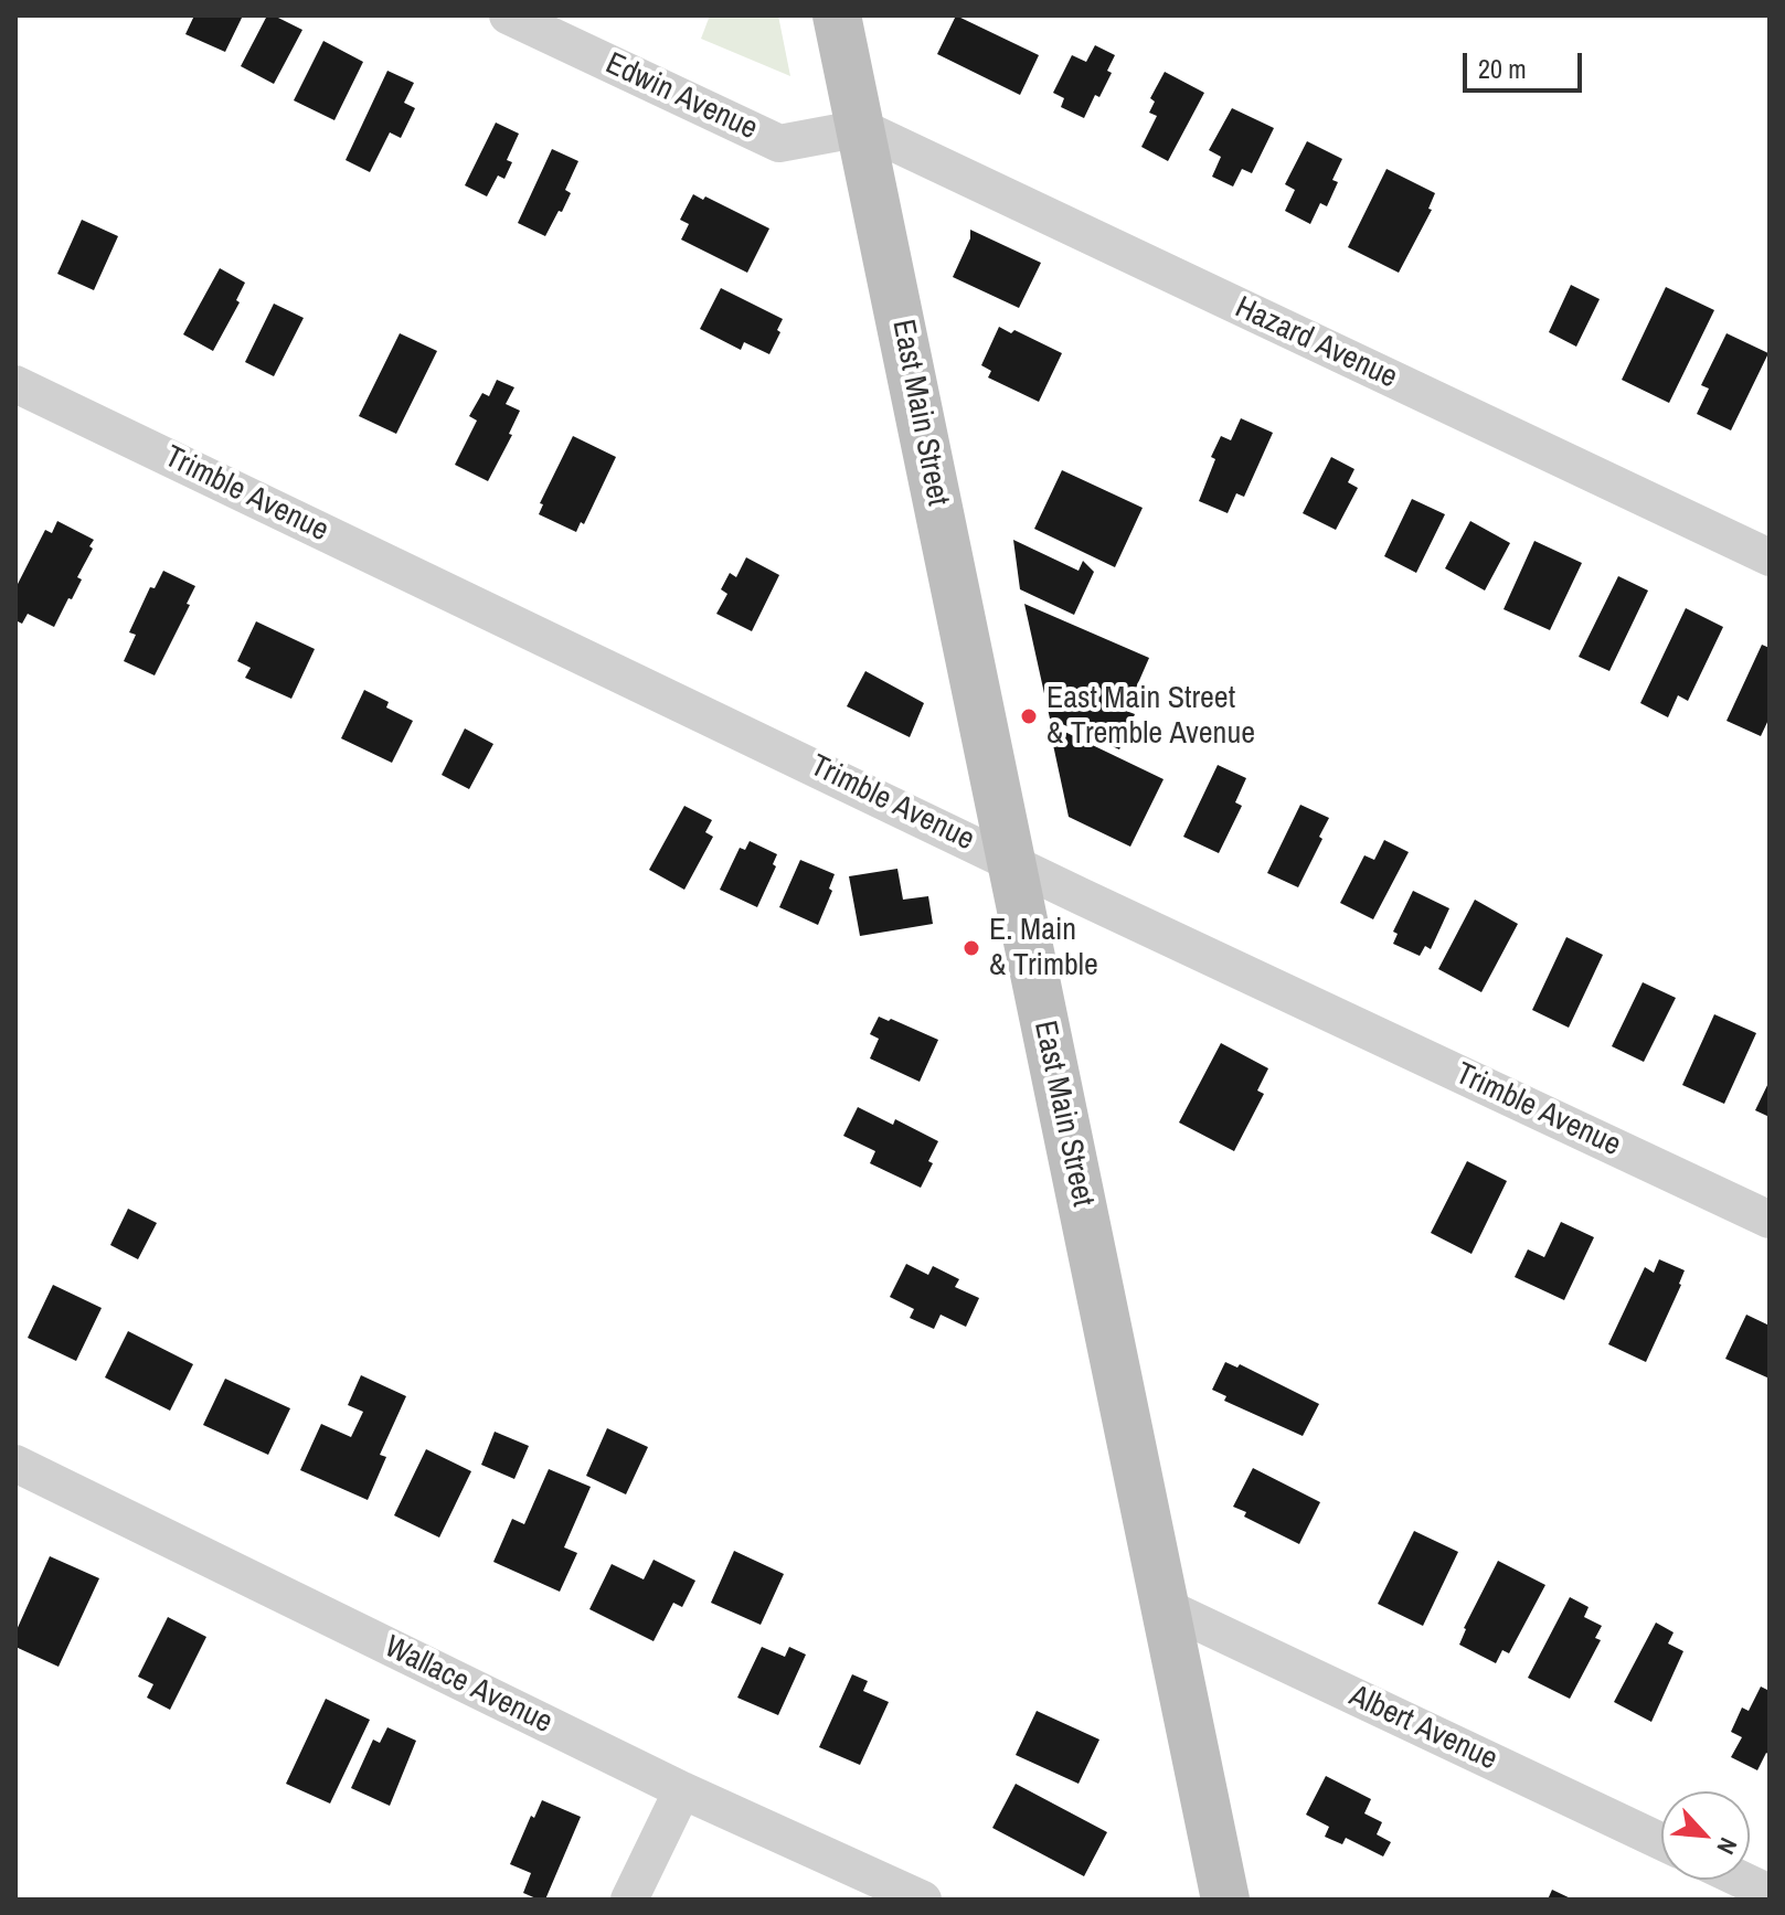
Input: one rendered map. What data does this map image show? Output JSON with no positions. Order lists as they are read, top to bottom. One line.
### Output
{"streets":{"street":["Edwin Avenue","Hazard Avenue","East Main Street","Trimble Avenue","Wallace Avenue","Albert Avenue"]},"crossings":[["Edwin Avenue","Hazard Avenue"],["Edwin Avenue","East Main Street"],["Hazard Avenue","East Main Street"],["East Main Street","Trimble Avenue"],["East Main Street","Albert Avenue"]],"places":["East Main Street & Tremble Avenue","E. Main & Trimble"],"scale_bar":"20 m","north":"bottom right"}
